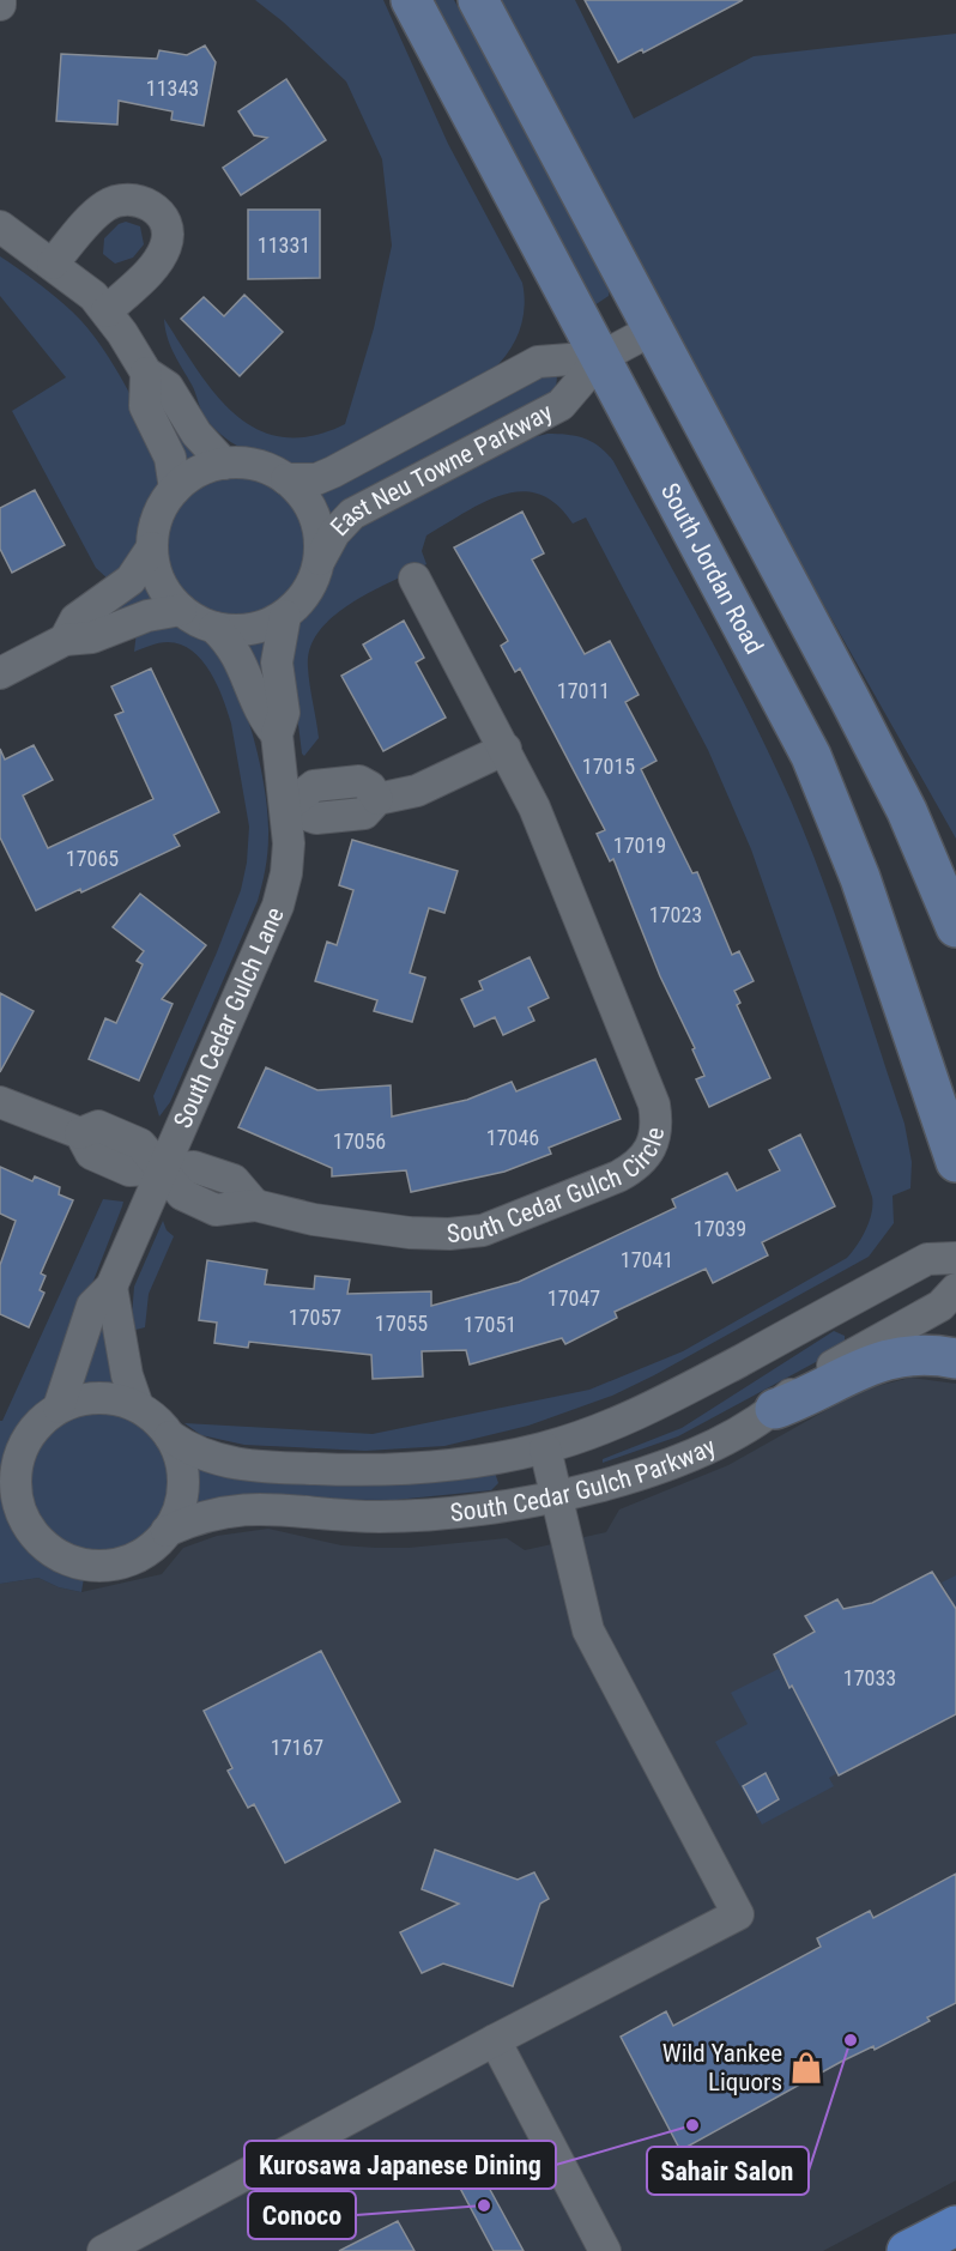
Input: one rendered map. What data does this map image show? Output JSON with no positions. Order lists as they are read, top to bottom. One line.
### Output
{"streets":{"main road":["South Jordan Road"],"street":["East Neu Towne Parkway","South Cedar Gulch Lane","South Cedar Gulch Circle","South Cedar Gulch Parkway"]},"crossings":[["East Neu Towne Parkway","South Jordan Road"],["East Neu Towne Parkway","South Cedar Gulch Lane"],["South Cedar Gulch Lane","South Cedar Gulch Circle"],["South Cedar Gulch Lane","South Cedar Gulch Parkway"]],"places":{"other":["Sahair Salon","Kurosawa Japanese Dining","Conoco"],"shop":["Wild Yankee Liquors"]},"house_numbers":["11343","11331","17011","17015","17019","17065","17023","17046","17056","17039","17041","17047","17057","17055","17051","17033","17167"]}
